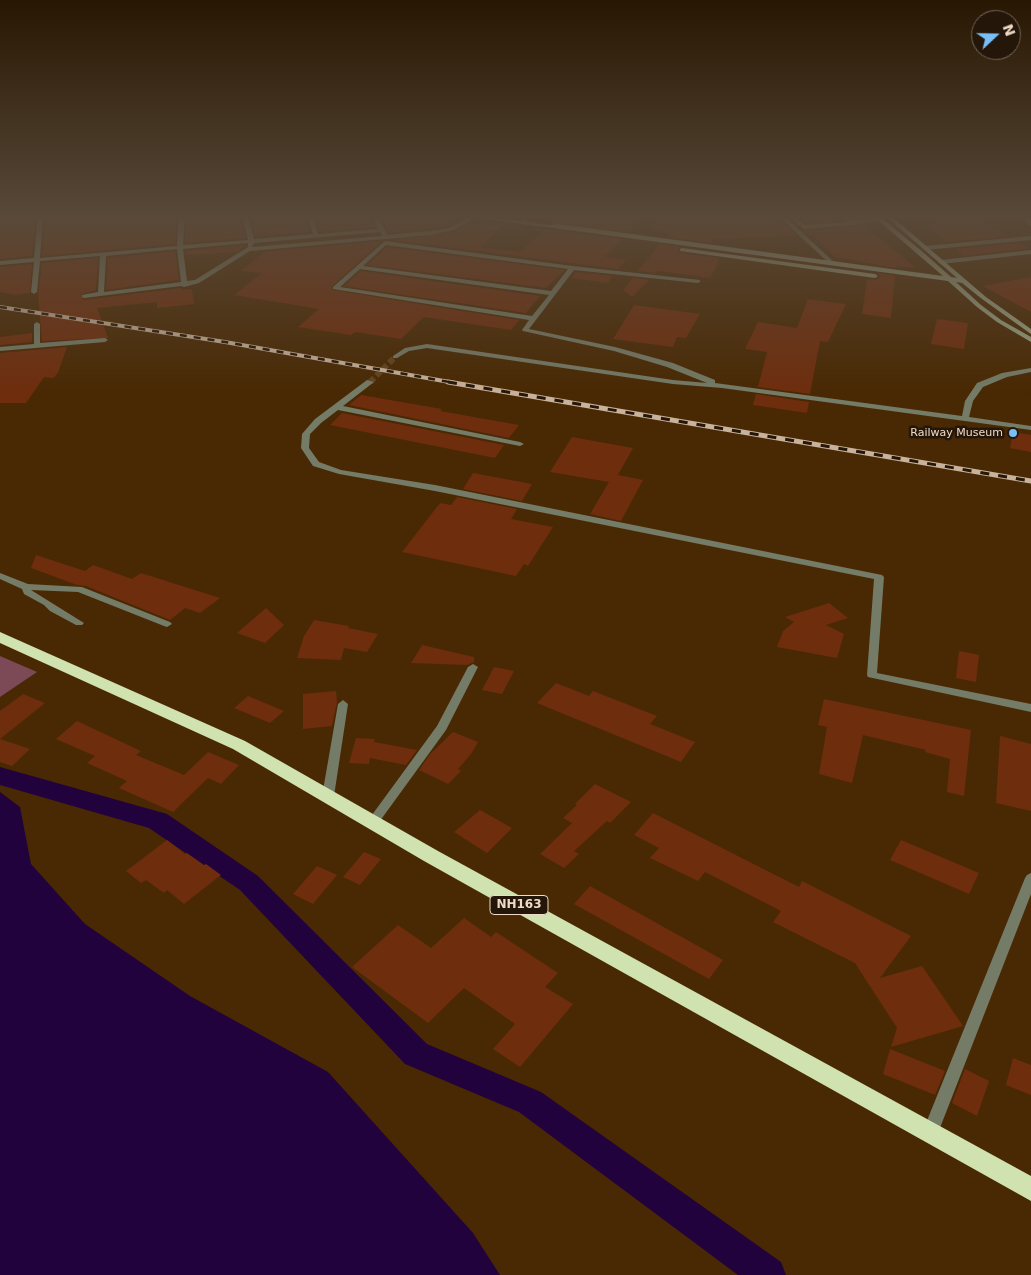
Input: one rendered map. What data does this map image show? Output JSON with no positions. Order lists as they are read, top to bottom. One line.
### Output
{"streets":{"highway":["NH163"]},"places":["Railway Museum"],"north":"right"}
